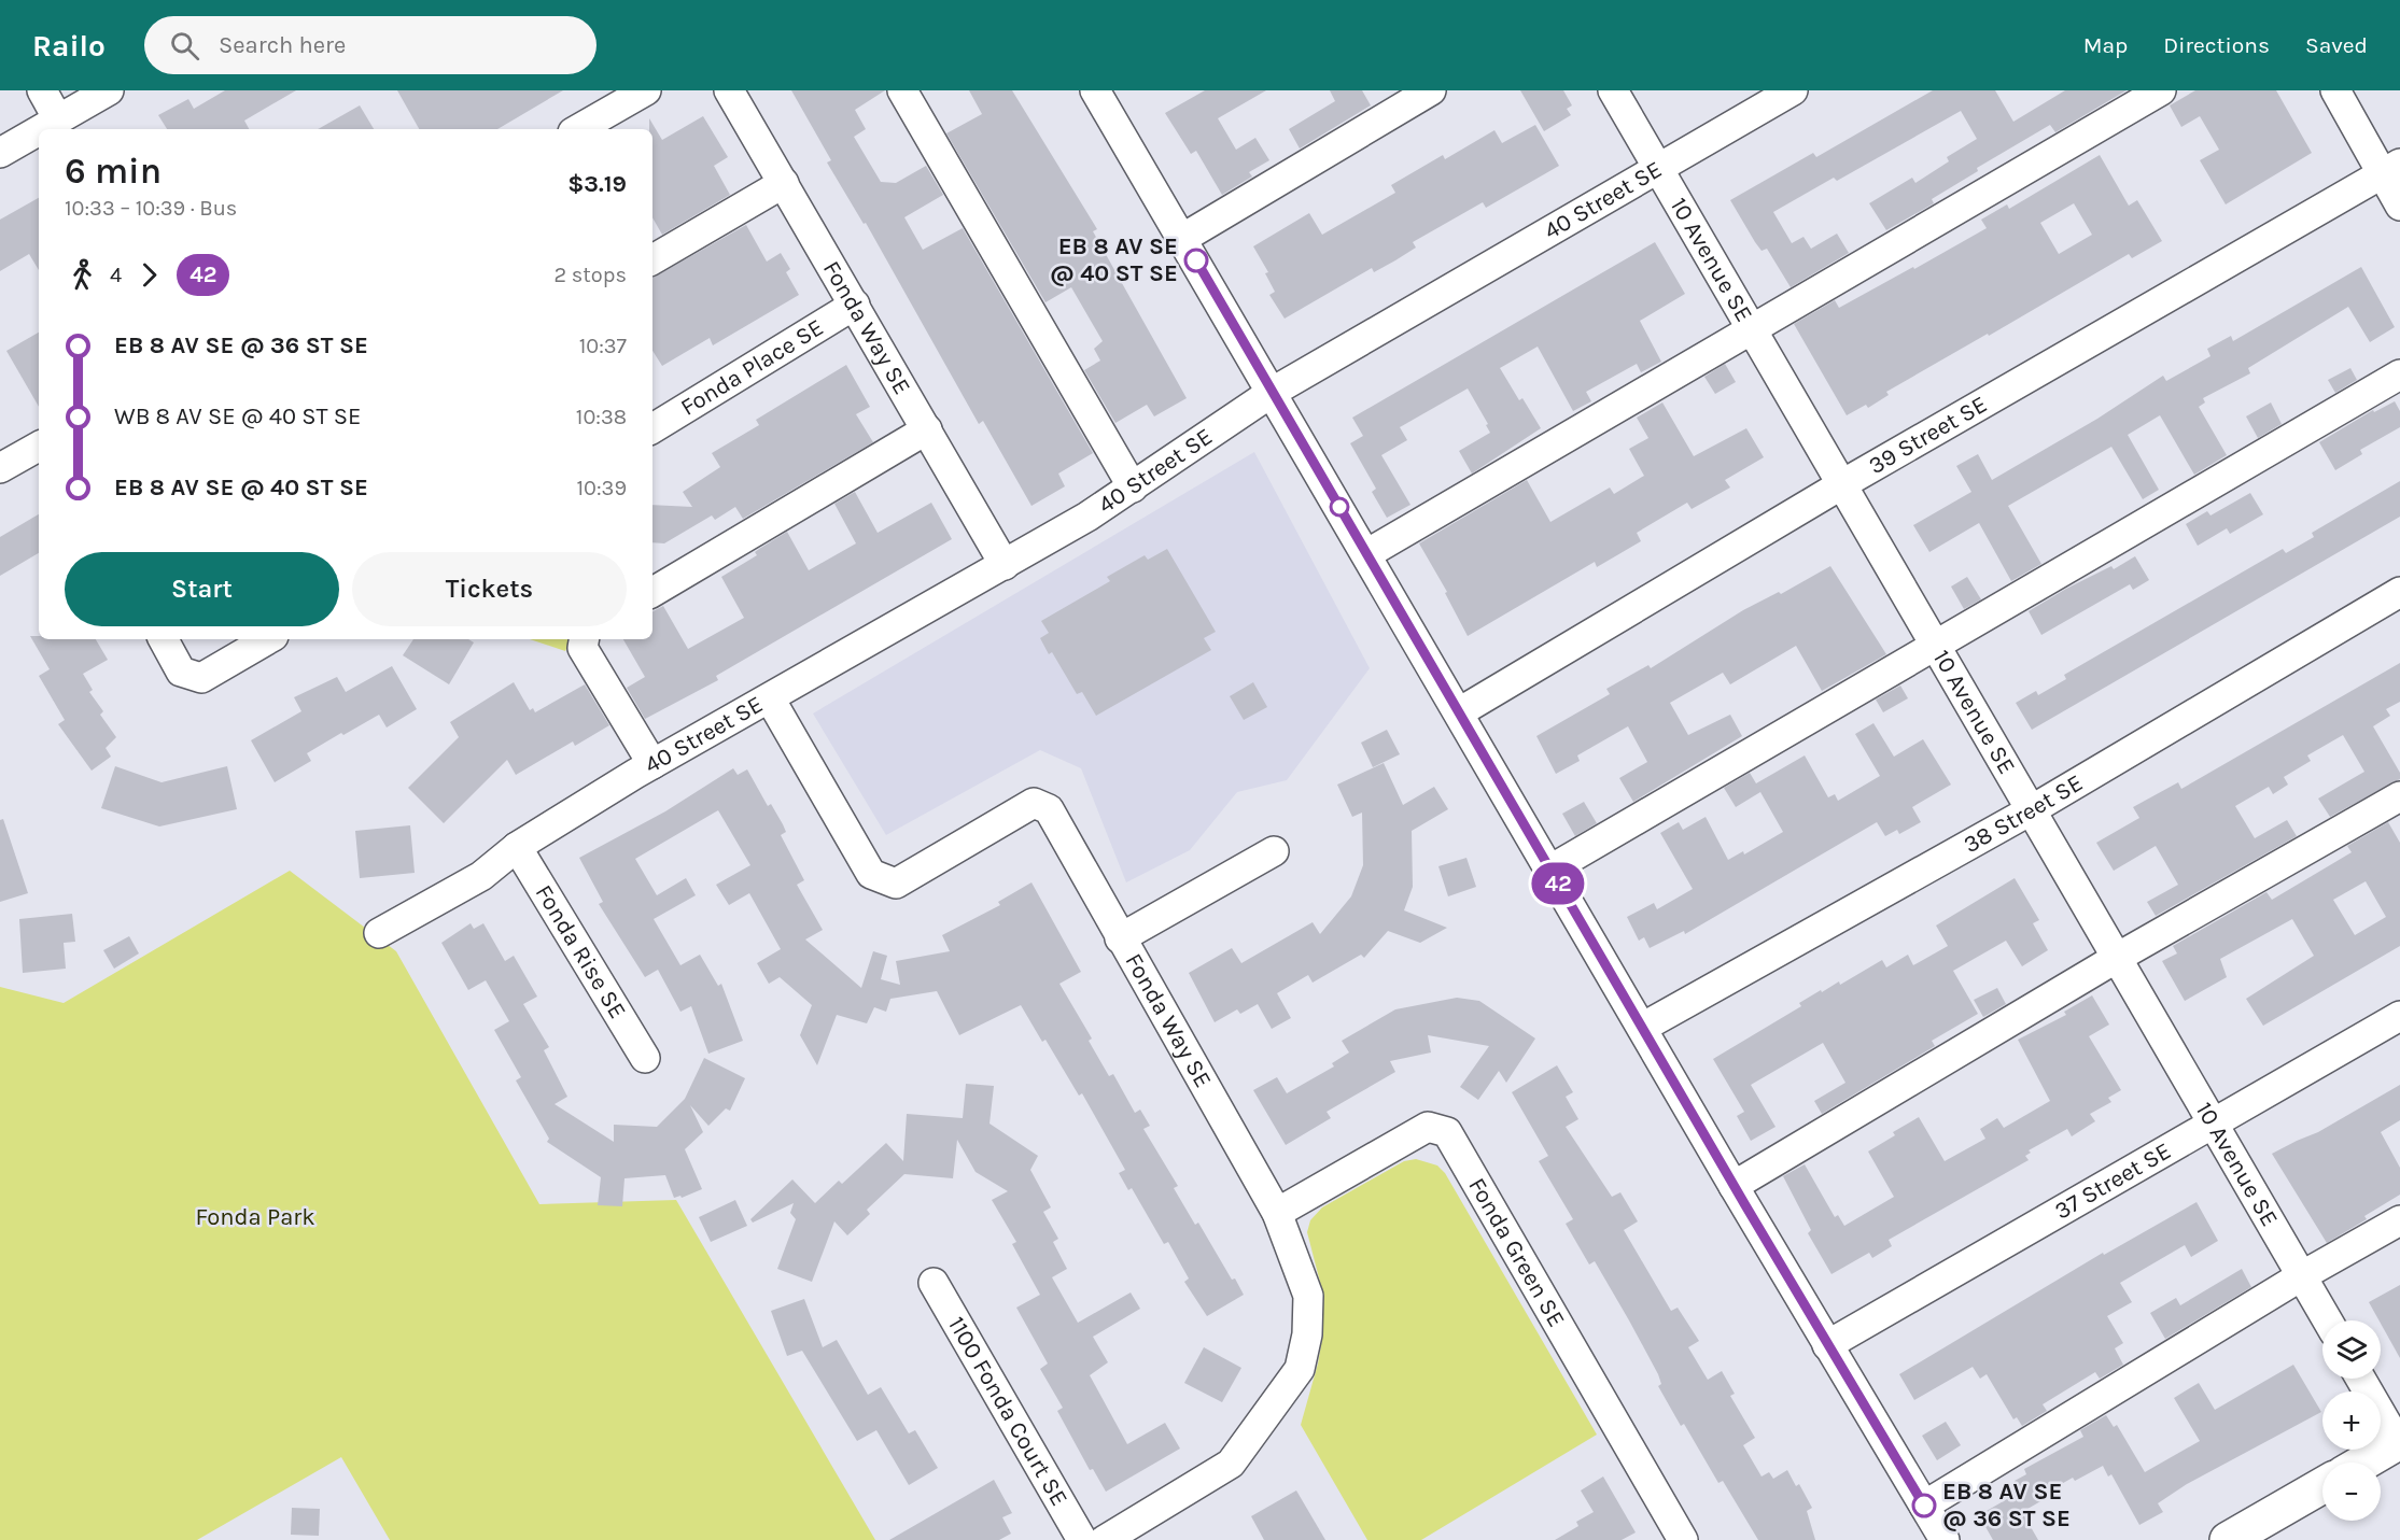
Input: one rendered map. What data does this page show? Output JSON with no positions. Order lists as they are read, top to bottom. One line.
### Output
{"streets":{"street":["40 Street SE","10 Avenue SE","Fonda Way SE","Fonda Place SE","39 Street SE","38 Street SE","Fonda Rise SE","37 Street SE","Fonda Green SE","1100 Fonda Court SE"]},"crossings":[["40 Street SE","10 Avenue SE"],["40 Street SE","Fonda Way SE"],["40 Street SE","Fonda Rise SE"],["10 Avenue SE","39 Street SE"],["10 Avenue SE","38 Street SE"],["10 Avenue SE","37 Street SE"],["Fonda Way SE","Fonda Place SE"],["Fonda Way SE","Fonda Green SE"]],"parks":["Fonda Park"],"places":["EB 8 AV SE @ 40 ST SE","EB 8 AV SE @ 36 ST SE"],"lines":["bus line 42"],"page":{"header":"Railo","search":"Search here","nav":["Map","Directions","Saved"],"on_map":"42","heading":["6 min","10:33 – 10:39 · Bus","$3.19"],"legs":["4","42","2 stops"],"list":[{"name":"EB 8 AV SE @ 36 ST SE","value":"10:37"},{"name":"WB 8 AV SE @ 40 ST SE","value":"10:38"},{"name":"EB 8 AV SE @ 40 ST SE","value":"10:39"}],"buttons":["Start","Tickets"],"map_buttons":["+","−"]}}
